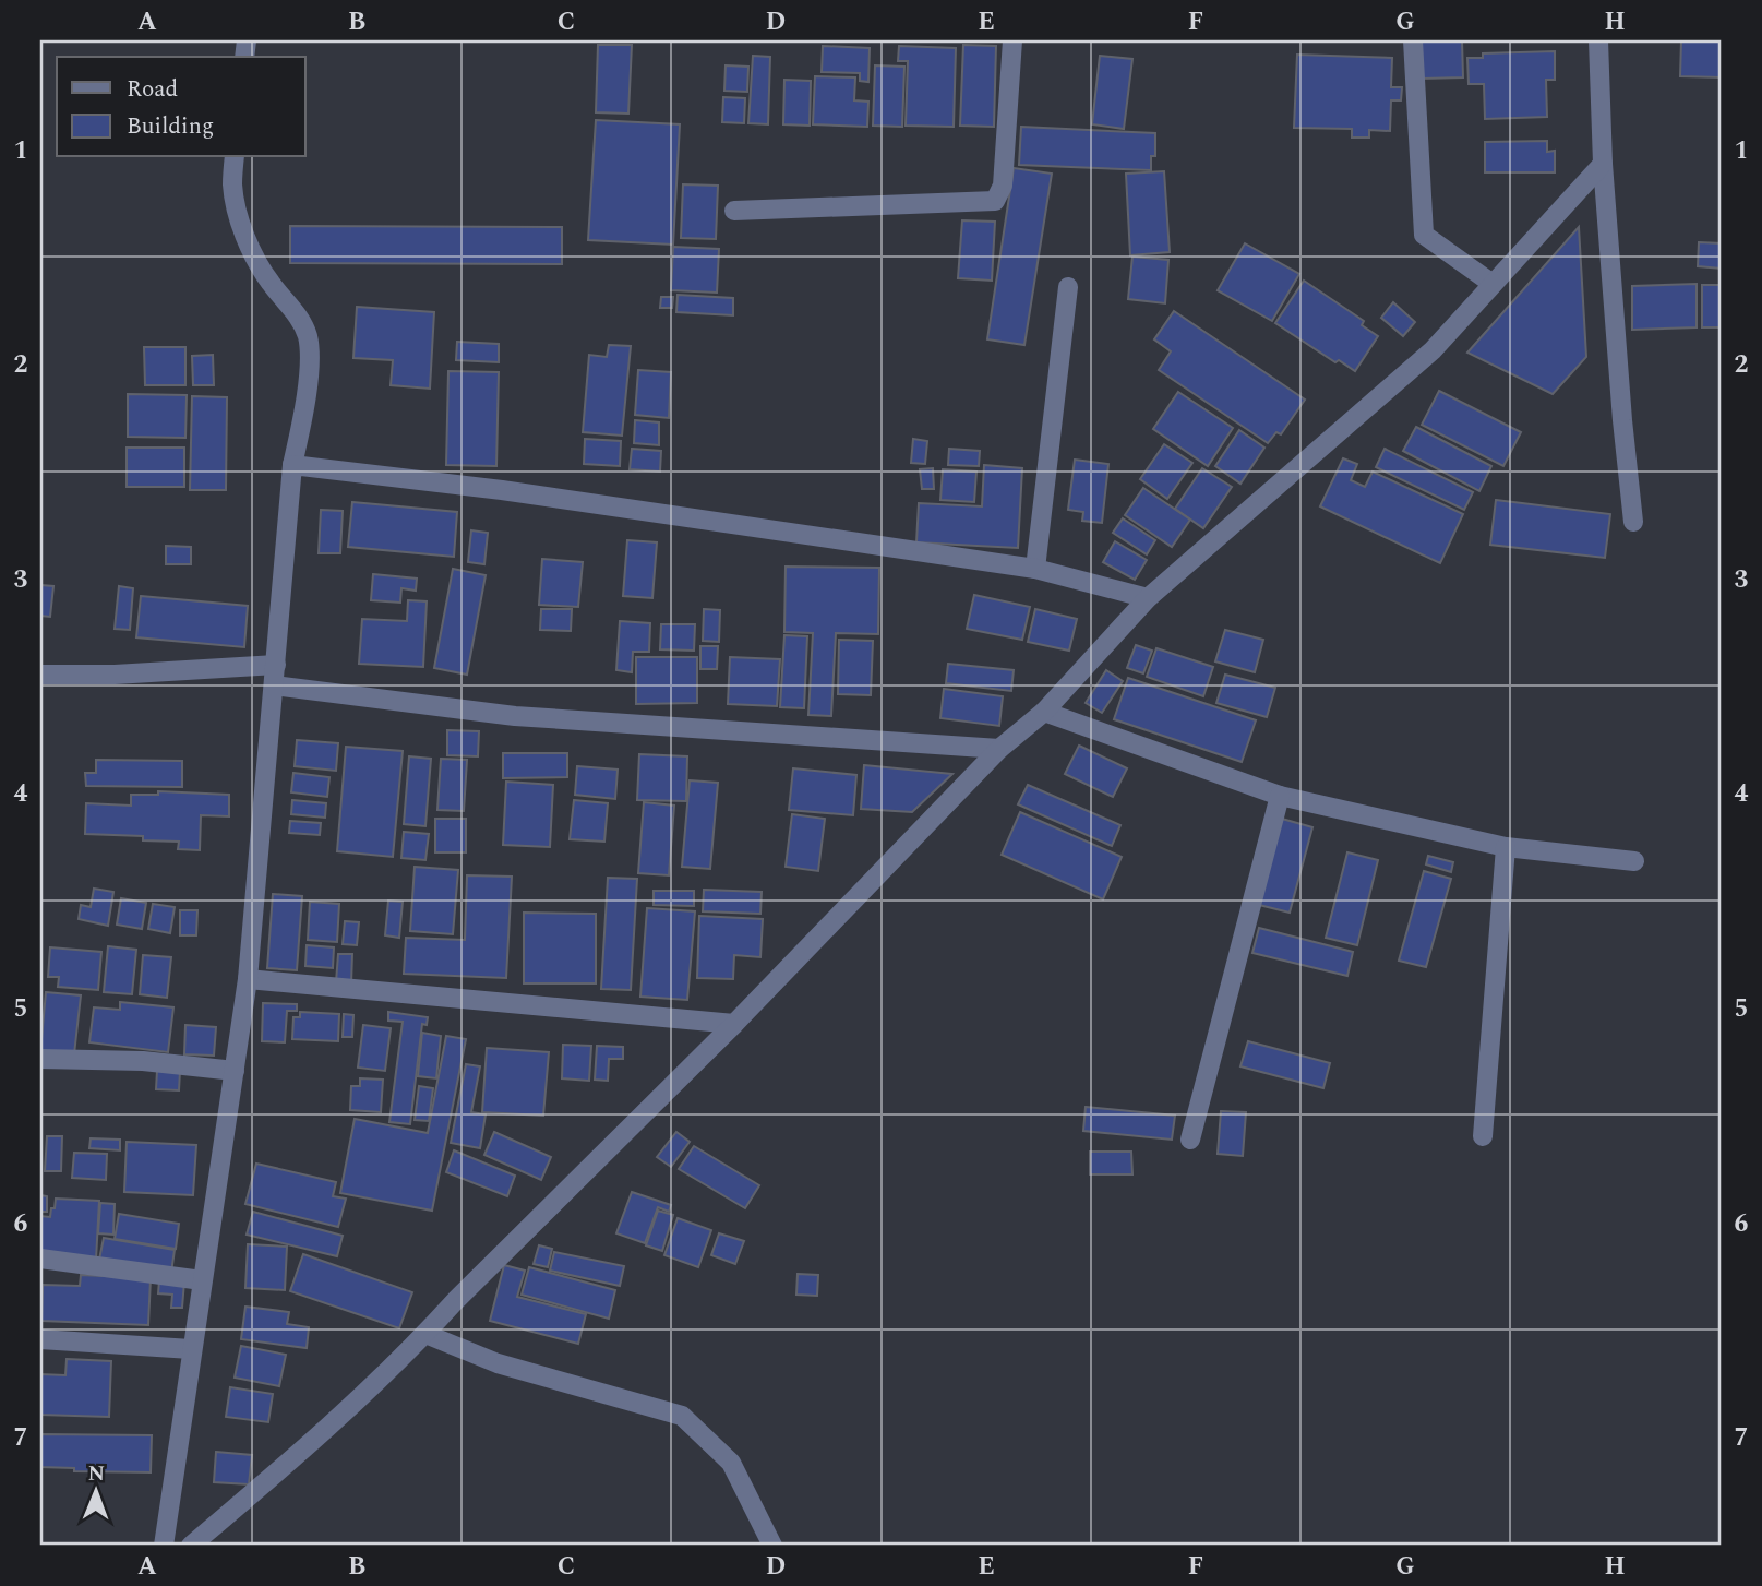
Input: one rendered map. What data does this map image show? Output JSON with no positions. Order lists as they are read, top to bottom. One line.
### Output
{"legend":["Road","Building"],"north":"top","grid":{"columns":["A","B","C","D","E","F","G","H"],"rows":["1","2","3","4","5","6","7"]}}
